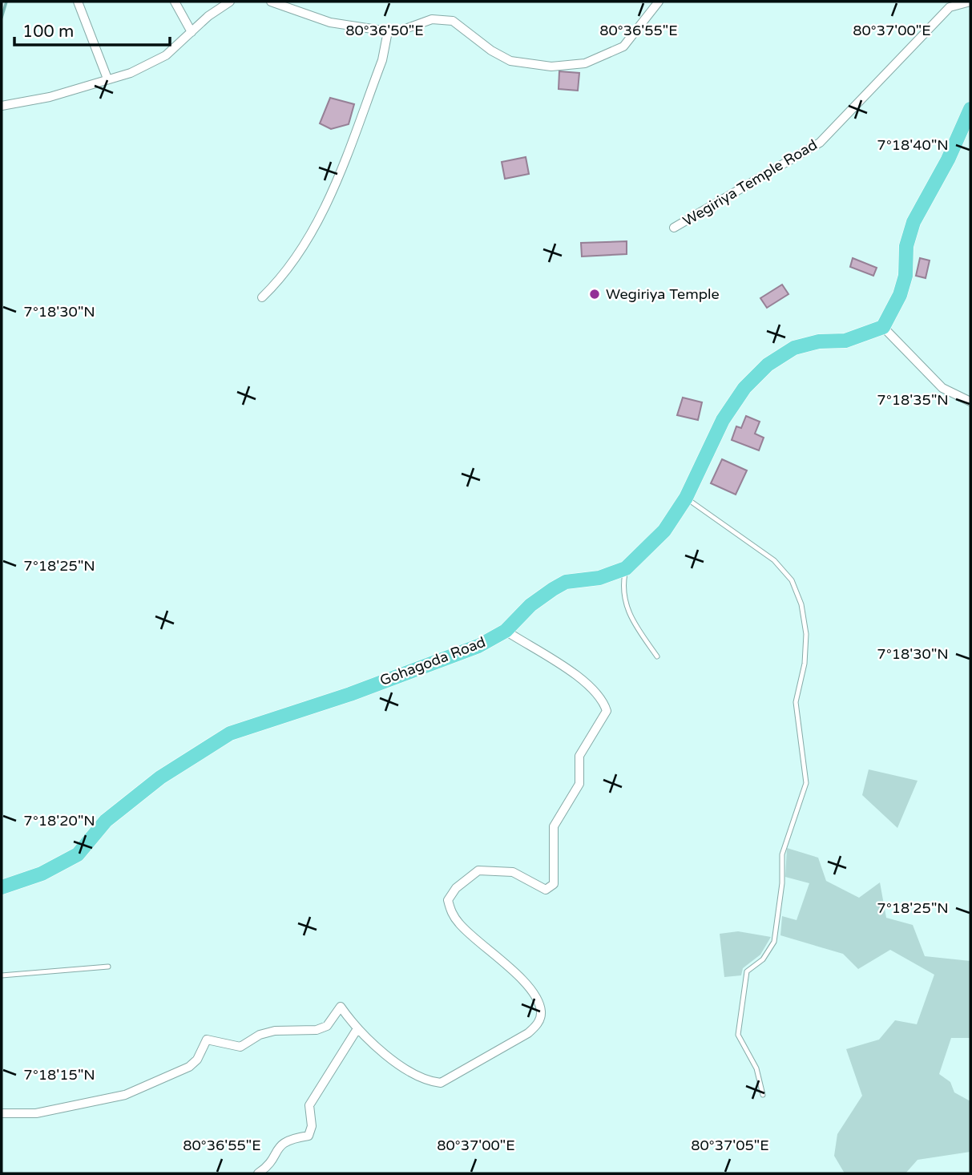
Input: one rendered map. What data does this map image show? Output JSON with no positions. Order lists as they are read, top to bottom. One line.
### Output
{"streets":{"main road":["Gohagoda Road"],"street":["Wegiriya Temple Road"]},"places":["Wegiriya Temple"],"scale_bar":"100 m","coordinates":["80°36'50\"E","80°36'55\"E","80°37'00\"E","7°18'40\"N","7°18'30\"N","7°18'35\"N","7°18'25\"N","7°18'20\"N","7°18'15\"N","80°37'05\"E"]}
